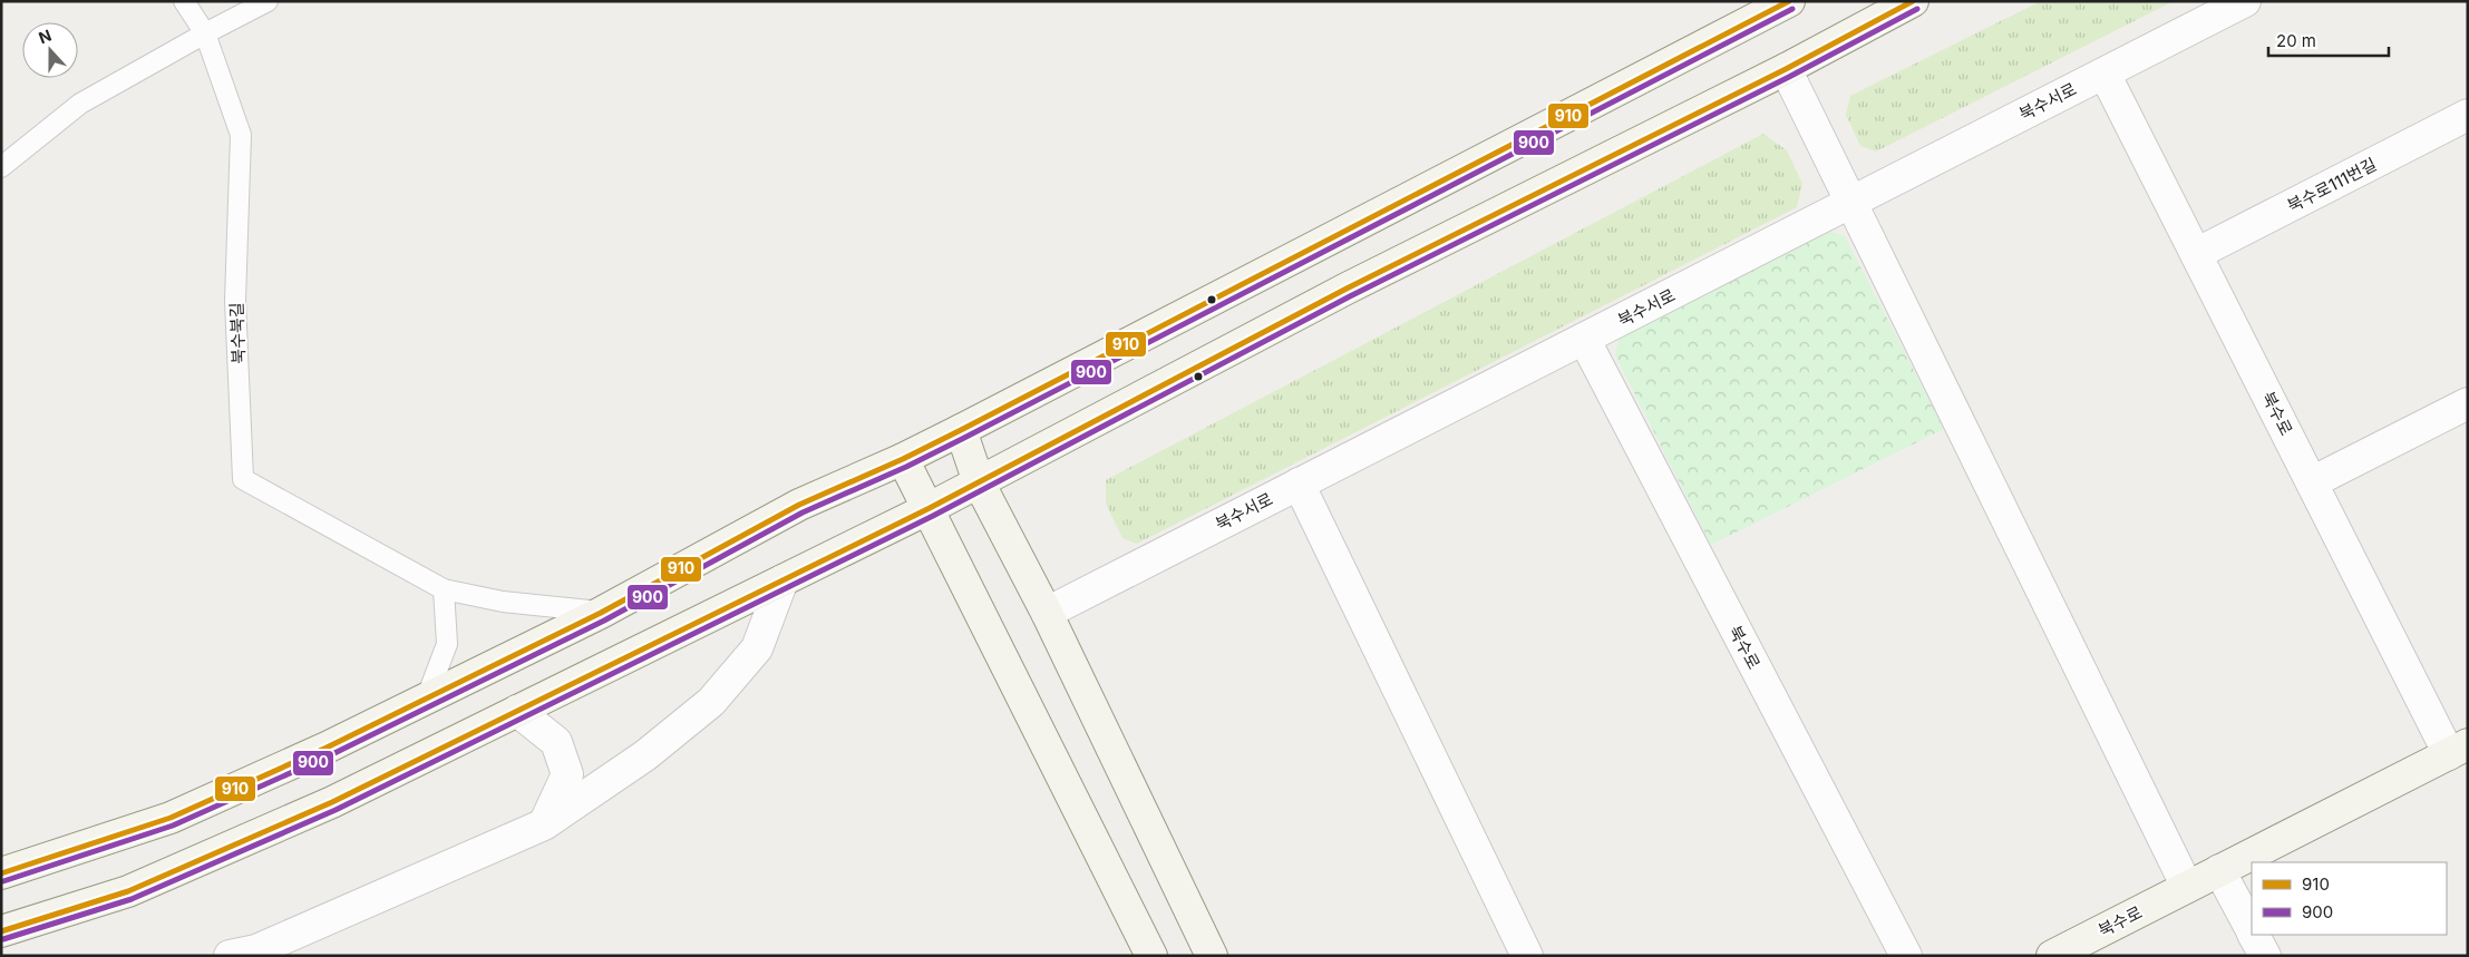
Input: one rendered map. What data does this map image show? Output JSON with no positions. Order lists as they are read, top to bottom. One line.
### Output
{"streets":{"street":["북수서로","북수로111번길","북수로"],"lane":["북수북길"]},"crossings":[["북수서로","북수로"],["북수로111번길","북수로"]],"lines":["transit line 910","transit line 900"],"legend":["910","900"],"scale_bar":"20 m","north":"top"}
